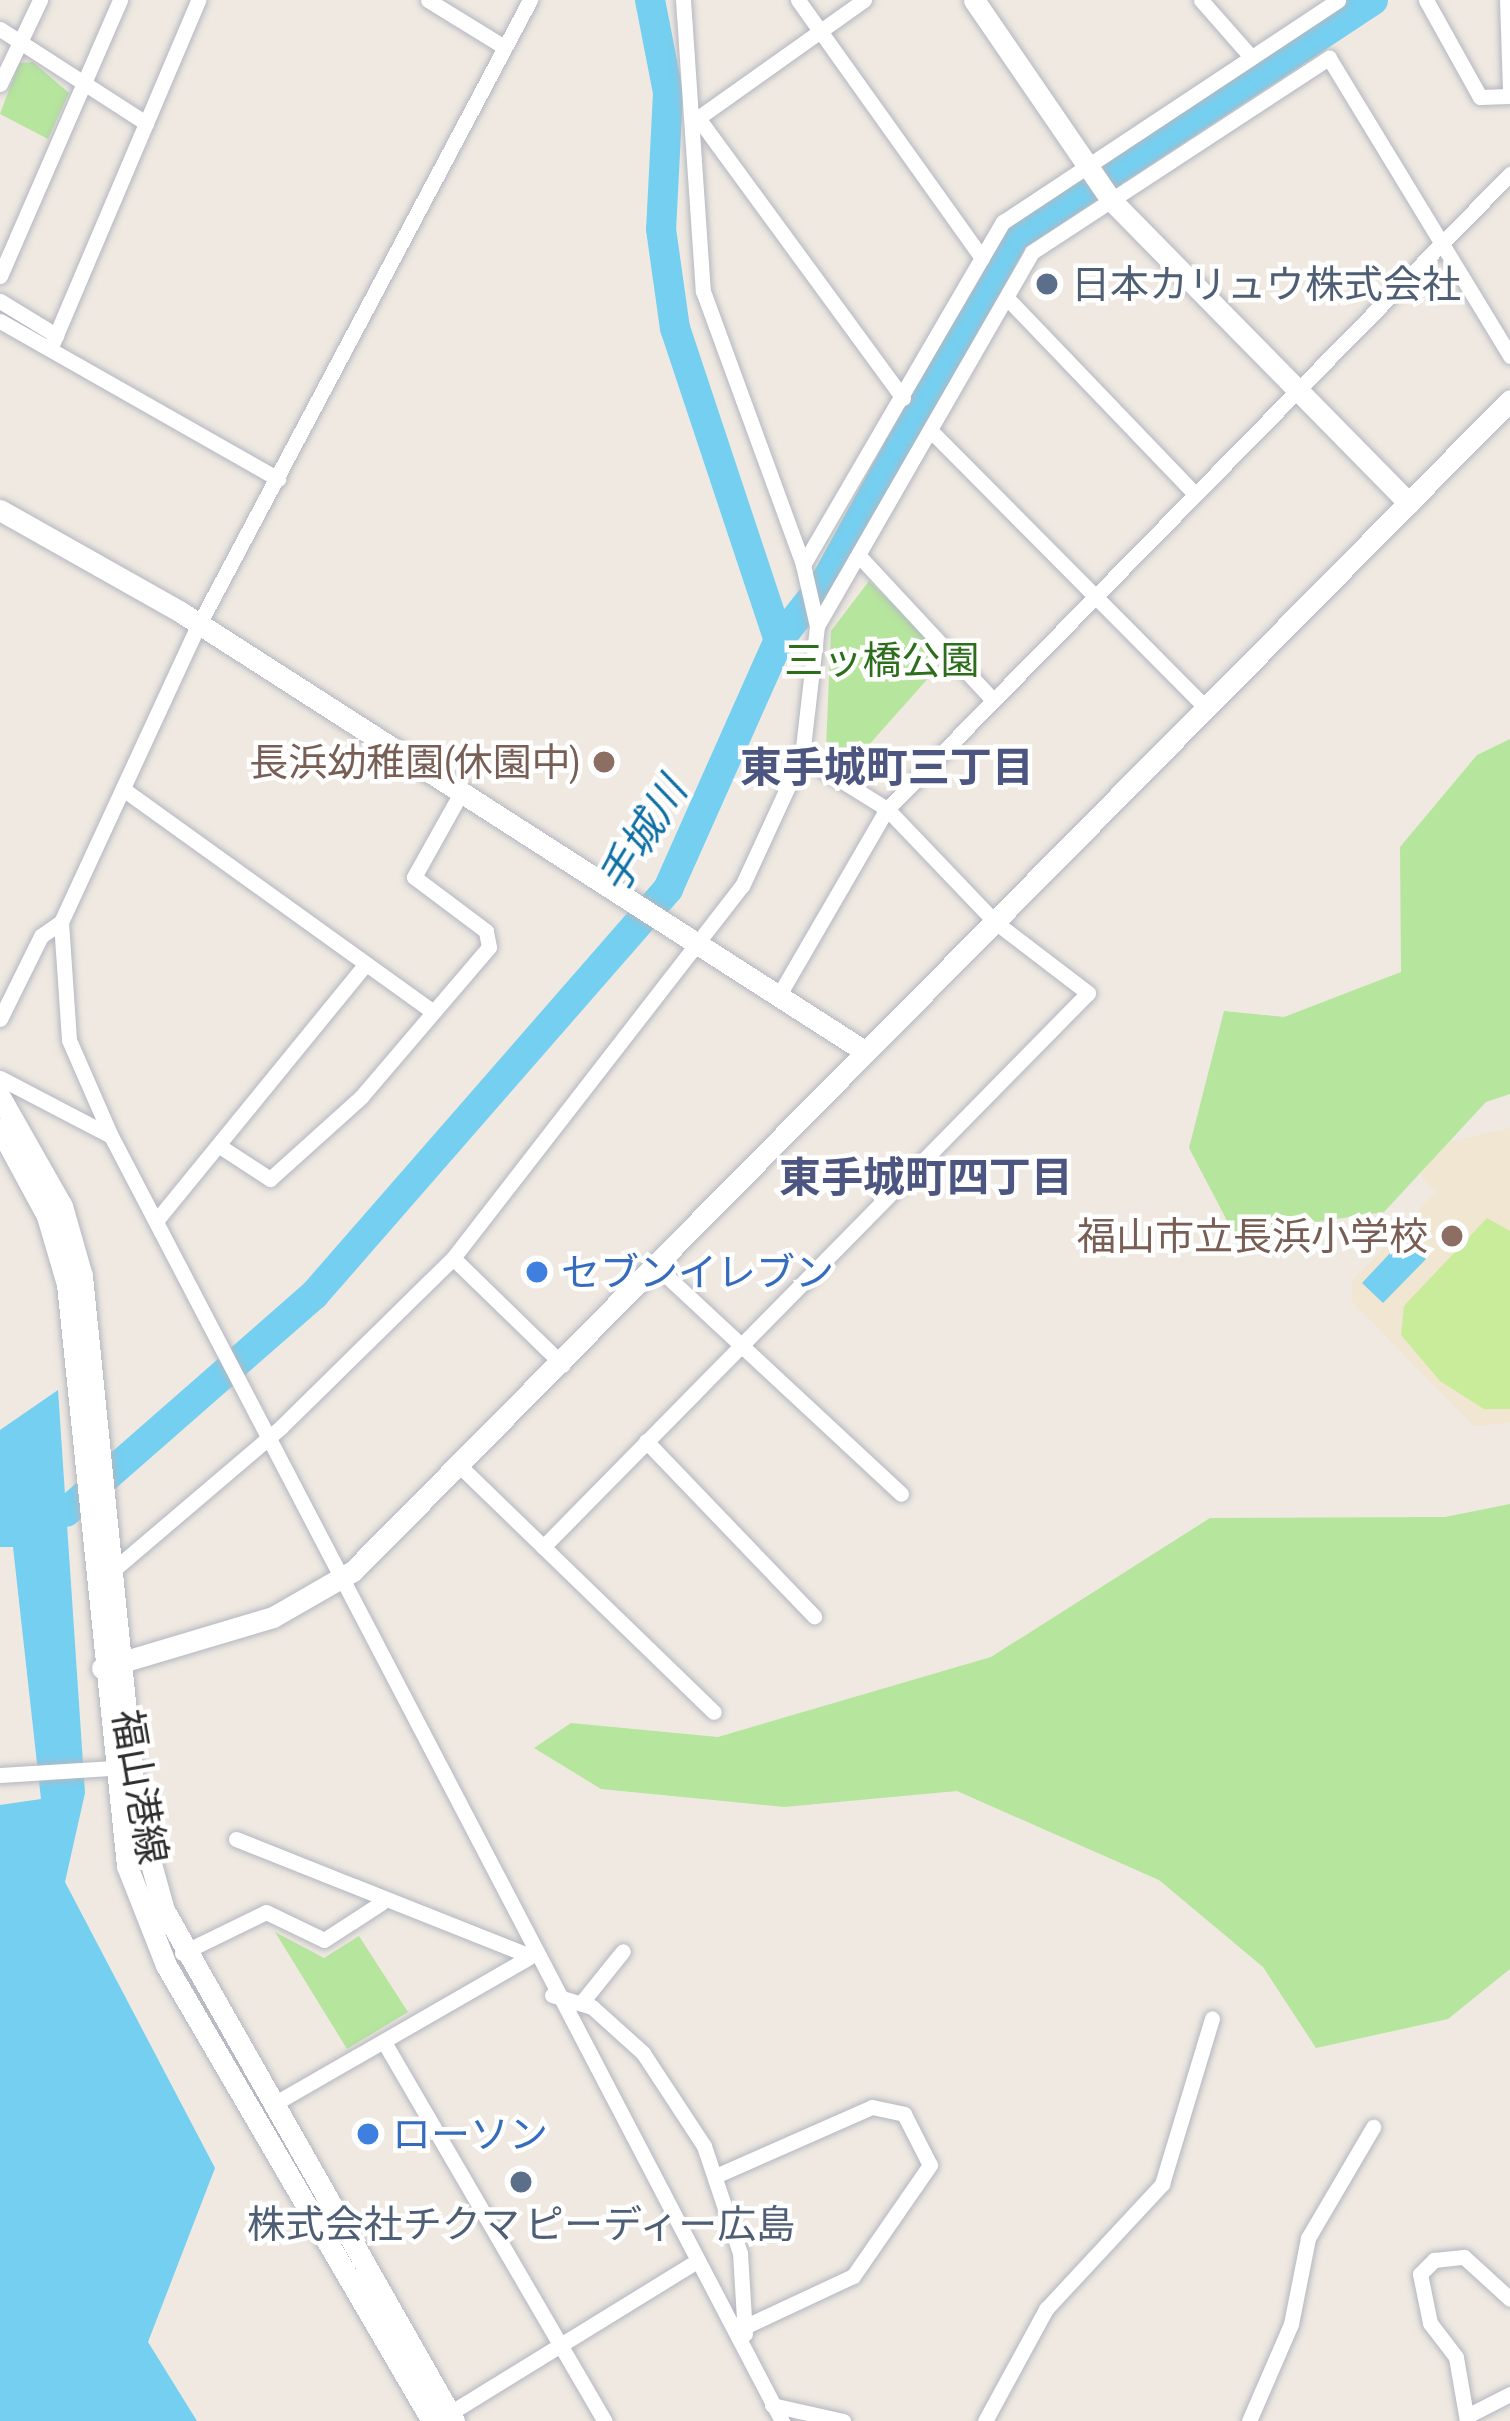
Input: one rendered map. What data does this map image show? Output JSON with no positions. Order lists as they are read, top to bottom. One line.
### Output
{"streets":{"street":["福山港線"]},"districts":["東手城町三丁目","東手城町四丁目"],"water":["手城川"],"parks":["三ッ橋公園"],"places":["日本カリュウ株式会社","長浜幼稚園(休園中)","福山市立長浜小学校","セブンイレブン","ローソン","株式会社チクマ ピーディー広島"]}
